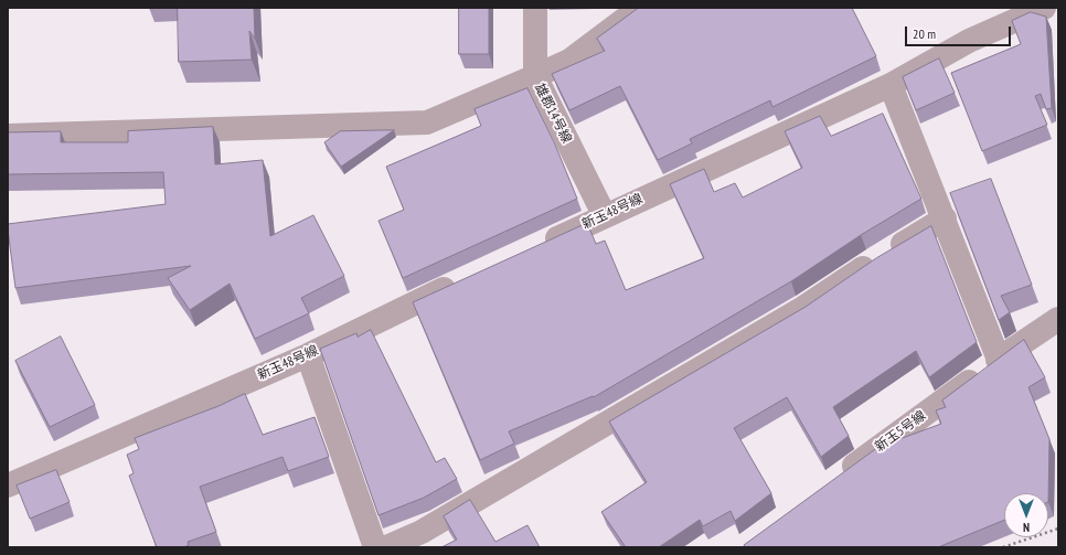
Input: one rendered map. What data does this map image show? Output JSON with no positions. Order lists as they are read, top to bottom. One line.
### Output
{"streets":{"street":["雄郡14号線","新玉48号線","新玉5号線"]},"crossings":[["雄郡14号線","新玉48号線"]],"scale_bar":"20 m","north":"bottom"}
